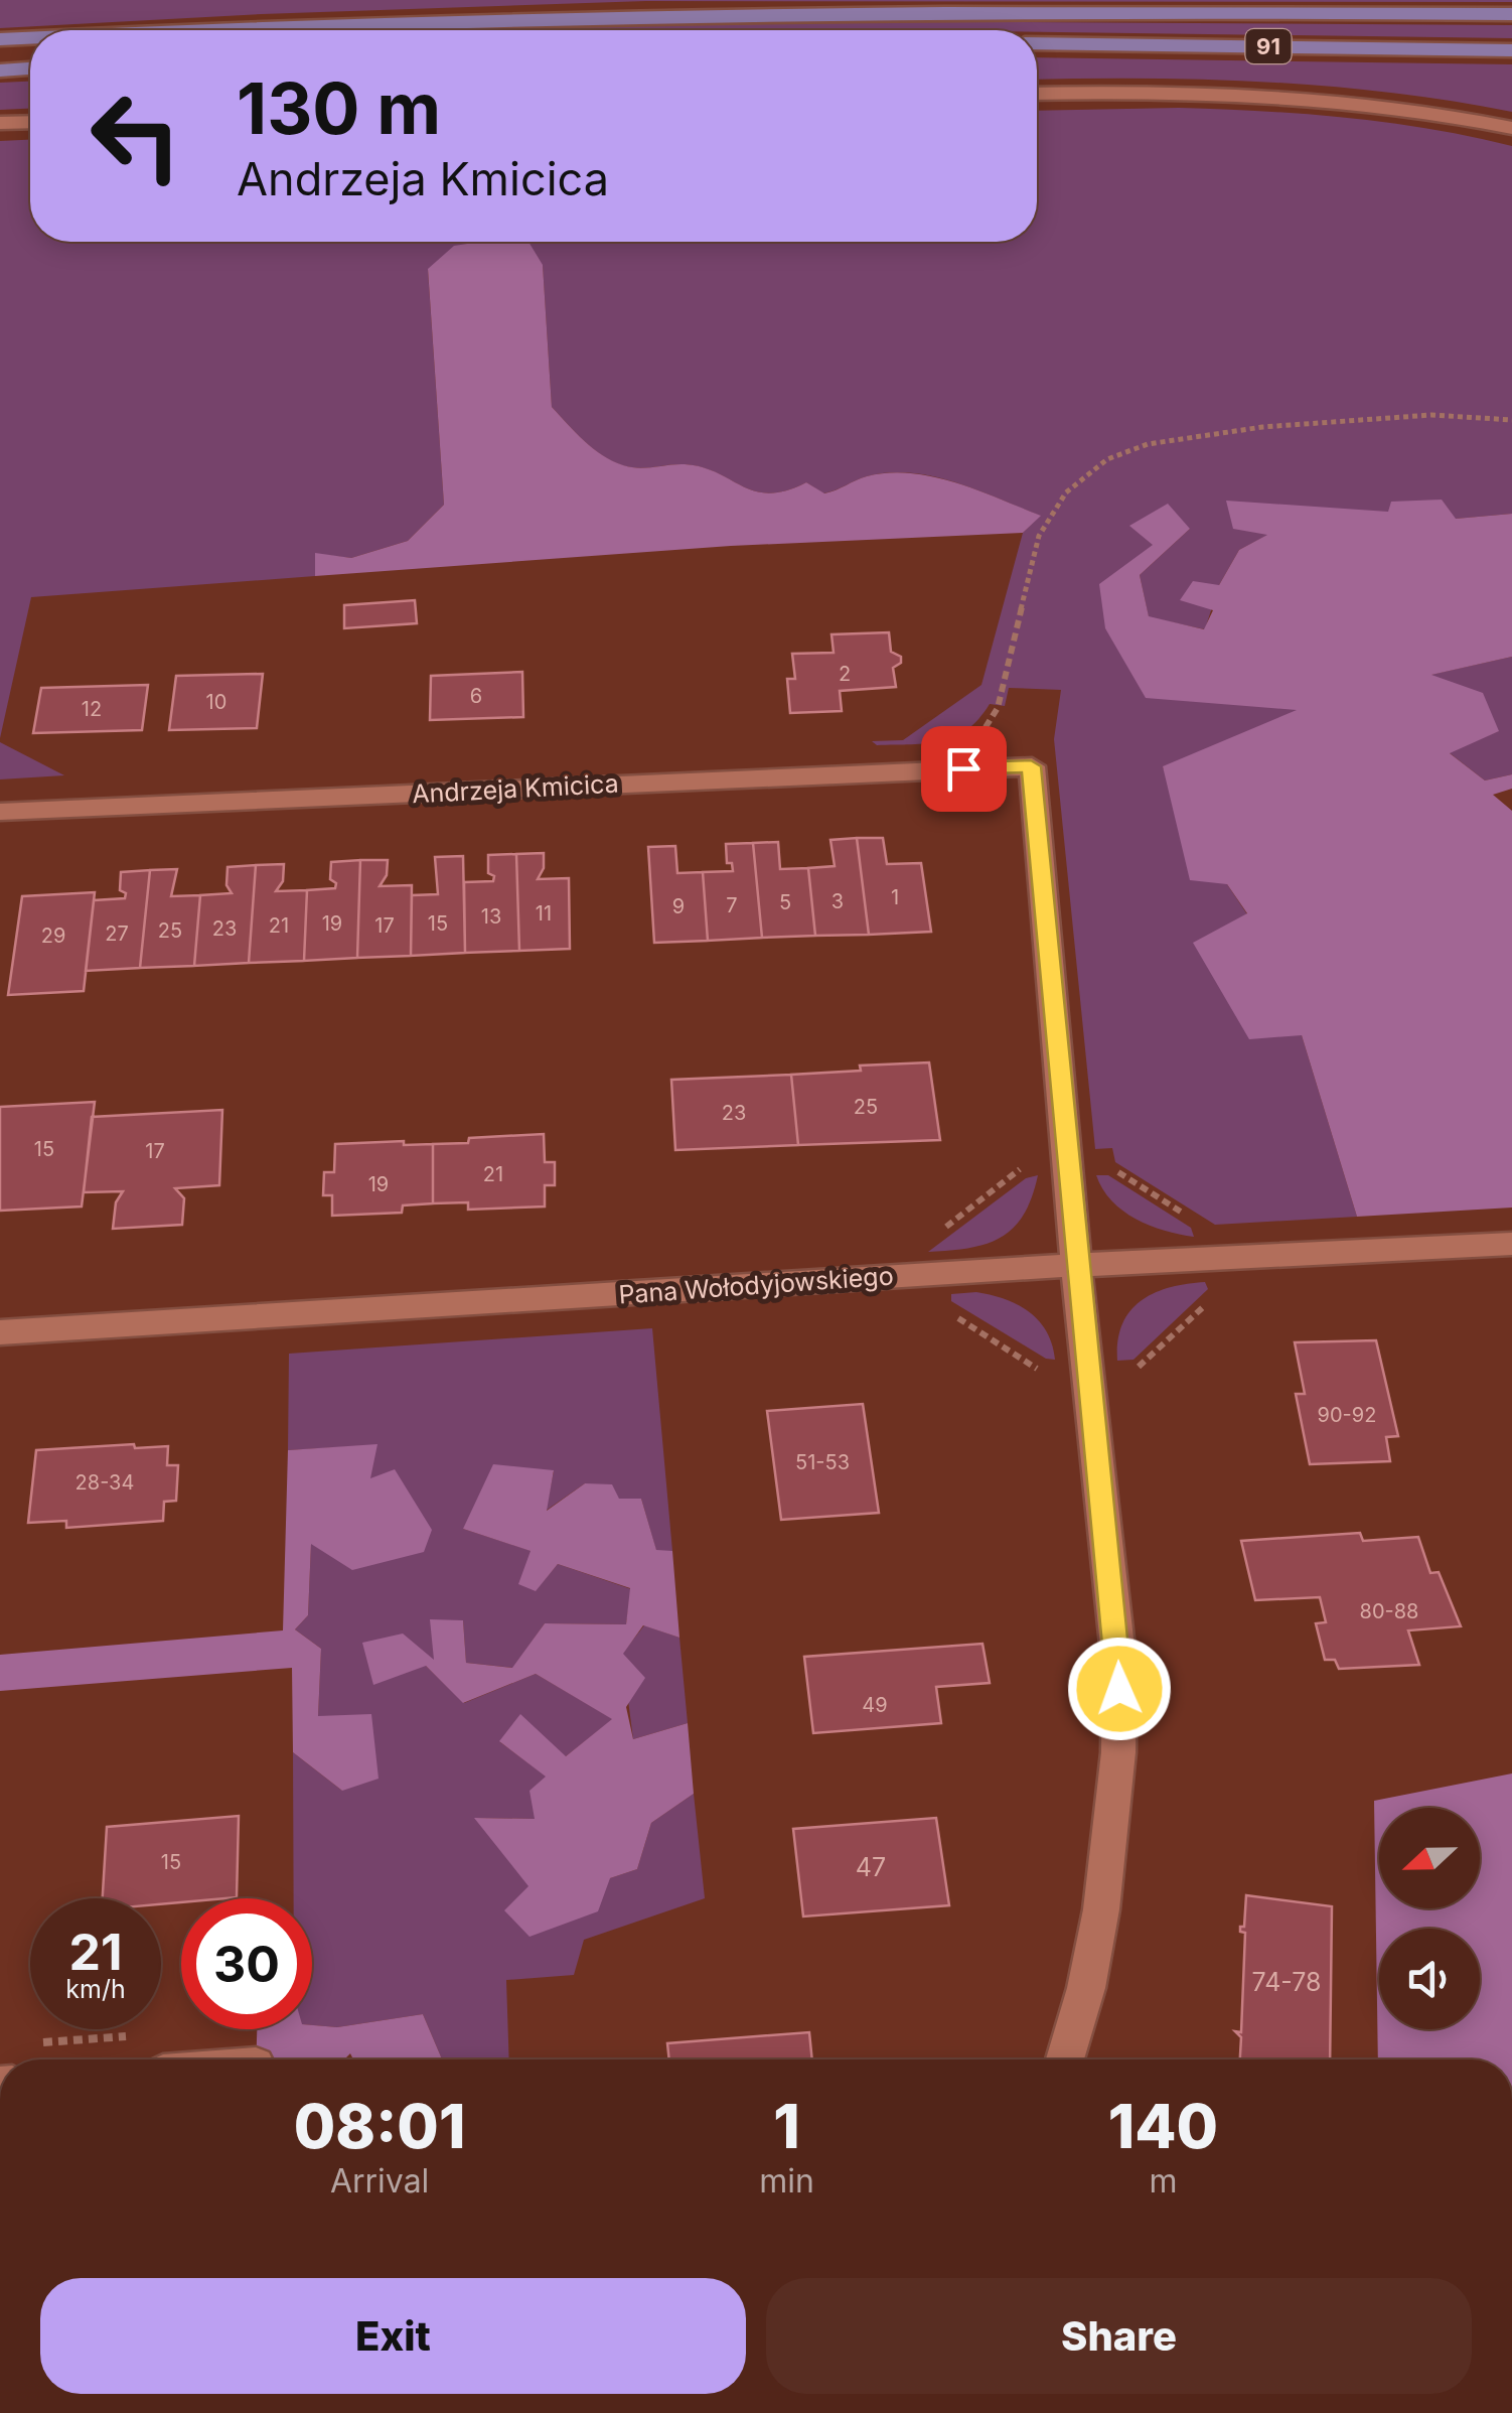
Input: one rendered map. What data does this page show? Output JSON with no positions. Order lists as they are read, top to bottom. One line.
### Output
{"streets":{"main road":["91"],"street":["Andrzeja Kmicica","Pana Wołodyjowskiego"]},"crossings":[["Andrzeja Kmicica","Pana Wołodyjowskiego"]],"house_numbers":["2","6","10","12","1","3","5","7","9","11","13","19","15","21","17","23","25","27","29","25","23","15","17","21","19","90-92","51-53","28-34","80-88","49","15","47","74-78"],"north":"left","page":{"turn":["130 m","Andrzeja Kmicica"],"speed":"21 km/h","limit":"30","eta":["08:01","Arrival","1","min","140","m"],"buttons":["Exit","Share"]}}
